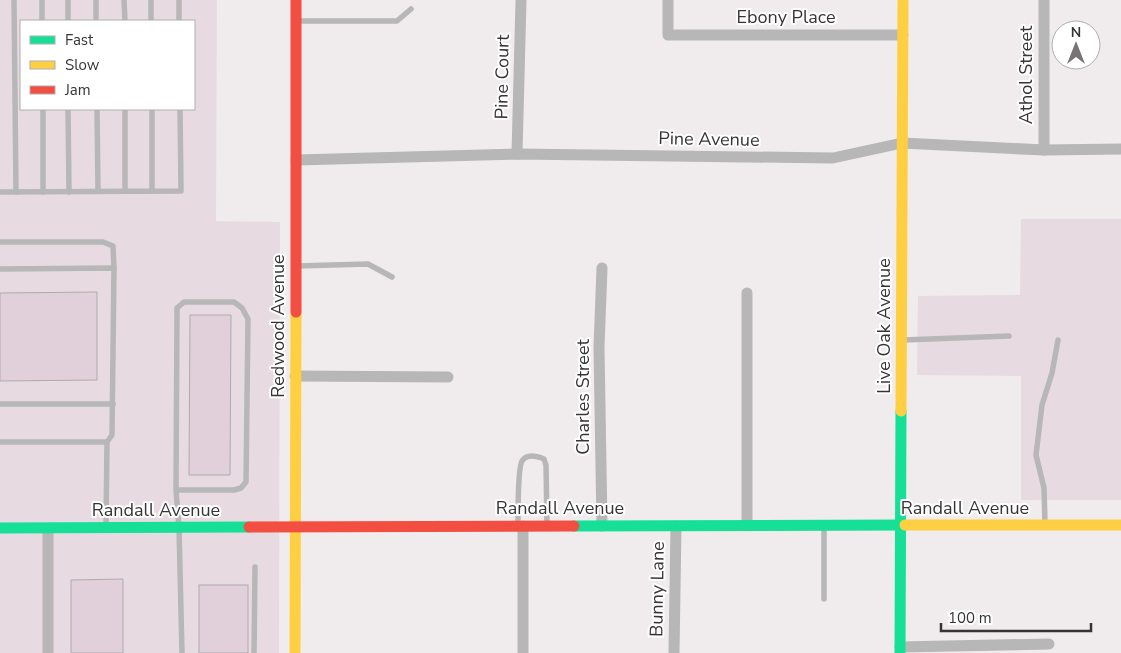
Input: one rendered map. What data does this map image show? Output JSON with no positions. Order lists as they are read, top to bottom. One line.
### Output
{"streets":{"street":["Ebony Place","Athol Street","Pine Court","Pine Avenue","Redwood Avenue","Live Oak Avenue","Charles Street","Randall Avenue","Bunny Lane"]},"crossings":[["Ebony Place","Live Oak Avenue"],["Athol Street","Pine Avenue"],["Pine Court","Pine Avenue"],["Pine Avenue","Redwood Avenue"],["Pine Avenue","Live Oak Avenue"],["Redwood Avenue","Randall Avenue"],["Live Oak Avenue","Randall Avenue"],["Charles Street","Randall Avenue"],["Randall Avenue","Bunny Lane"]],"legend":["Fast","Slow","Jam"],"scale_bar":"100 m","north":"top"}
